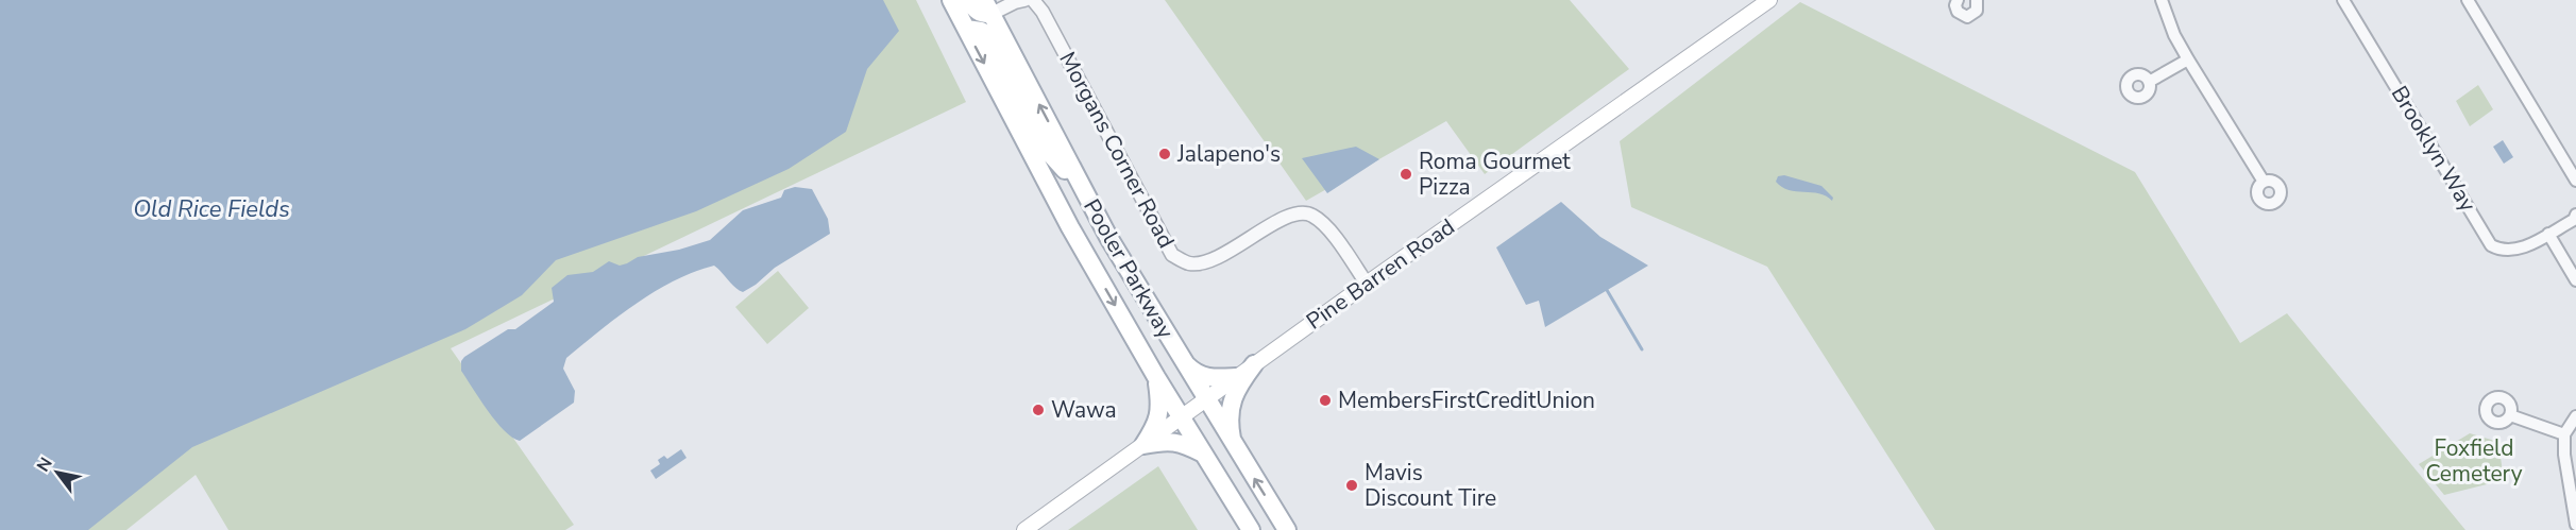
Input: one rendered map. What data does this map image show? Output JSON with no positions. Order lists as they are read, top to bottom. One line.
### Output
{"streets":{"main road":["Pooler Parkway","Pine Barren Road"],"street":["Brooklyn Way","Morgans Corner Road"]},"crossings":[["Morgans Corner Road","Pine Barren Road"],["Pooler Parkway","Pine Barren Road"]],"water":["Old Rice Fields"],"parks":["Foxfield Cemetery"],"places":["Jalapeno's","Roma Gourmet Pizza","MembersFirstCreditUnion","Wawa","Mavis Discount Tire"],"north":"top left"}
